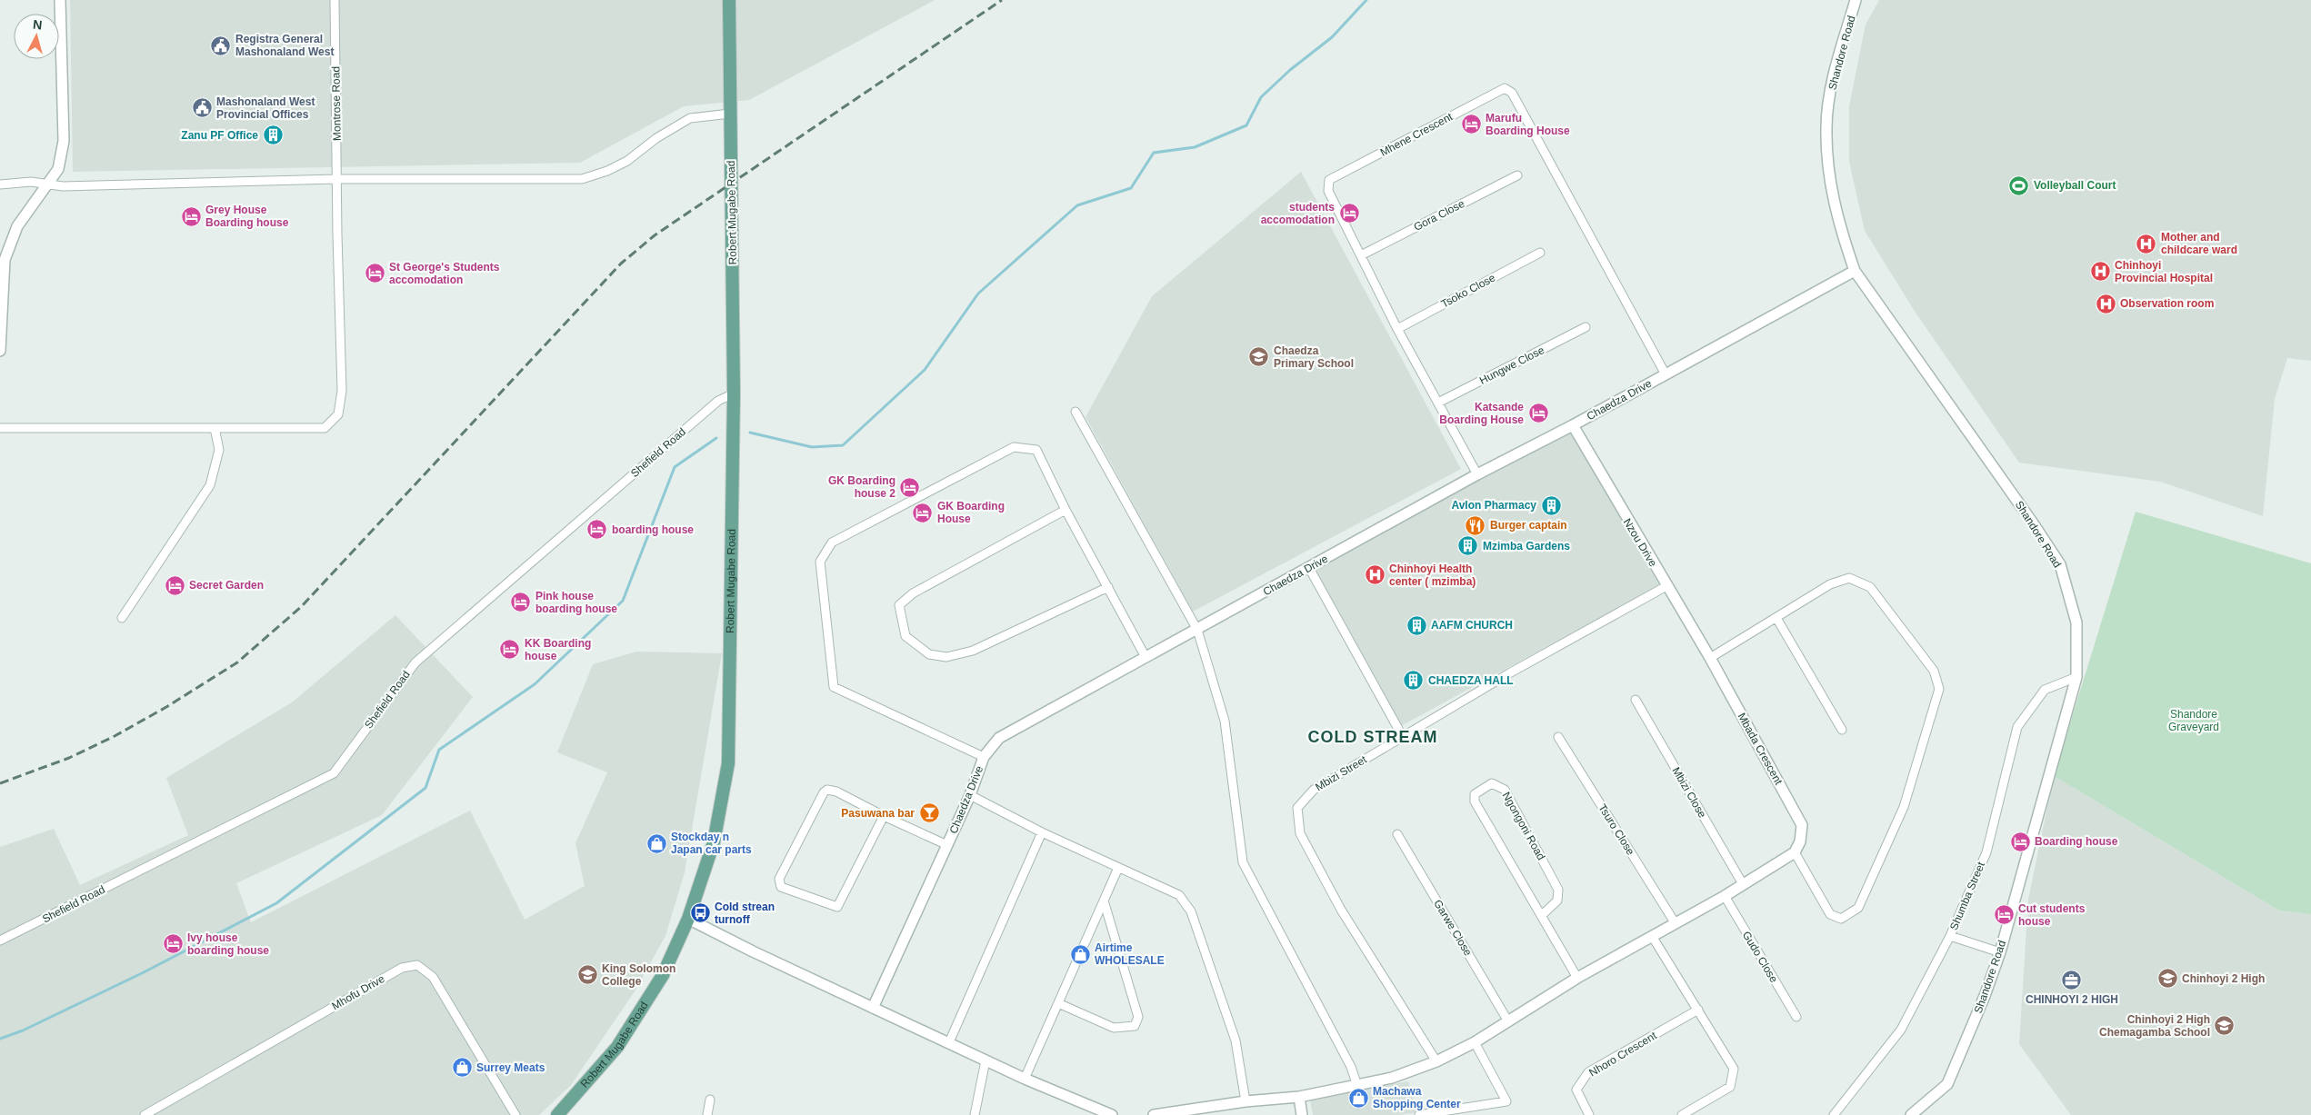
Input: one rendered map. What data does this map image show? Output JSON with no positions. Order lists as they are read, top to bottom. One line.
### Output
{"streets":{"main road":["Robert Mugabe Road"],"street":["Shandore Road","Montrose Road","Mhene Crescent","Gora Close","Tsoko Close","Hungwe Close","Chaedza Drive","Shefield Road","Nzou Drive","Mbada Crescent","Mbizi Street","Mbizi Close","Ngongoni Road","Tsuro Close","Shumba Street","Garwe Close","Gudo Close","Mhofu Drive","Nhoro Crescent"]},"crossings":[["Shandore Road","Chaedza Drive"],["Shandore Road","Shumba Street"],["Mhene Crescent","Gora Close"],["Mhene Crescent","Tsoko Close"],["Mhene Crescent","Hungwe Close"],["Mhene Crescent","Chaedza Drive"],["Robert Mugabe Road","Shefield Road"],["Chaedza Drive","Nzou Drive"],["Nzou Drive","Mbada Crescent"],["Nzou Drive","Mbizi Street"]],"districts":["COLD STREAM"],"parks":["Shandore Graveyard"],"places":{"public building":["Registra General Mashonaland West","Mashonaland West Provincial Offices"],"hotel":["Marufu Boarding House","students accomodation","Grey House Boarding house","St George's Students accomodation","Katsande Boarding House","GK Boarding house 2","GK Boarding House","boarding house","Secret Garden","Pink house boarding house","KK Boarding house","Boarding house","Cut students house","Ivy house boarding house"],"building":["Zanu PF Office","Avlon Pharmacy","Mzimba Gardens","AAFM CHURCH","CHAEDZA HALL"],"sports":["Volleyball Court"],"hospital":["Mother and childcare ward","Chinhoyi Provincial Hospital","Observation room","Chinhoyi Health center ( mzimba)"],"school or university":["Chaedza Primary School","King Solomon College","Chinhoyi 2 High","Chinhoyi 2 High Chemagamba School"],"restaurant":["Burger captain"],"bar":["Pasuwana bar"],"shop":["Stockday n Japan car parts","Airtime WHOLESALE","Surrey Meats","Machawa Shopping Center"],"bus stop":["Cold strean turnoff"],"office":["CHINHOYI 2 HIGH"]},"north":"top"}
